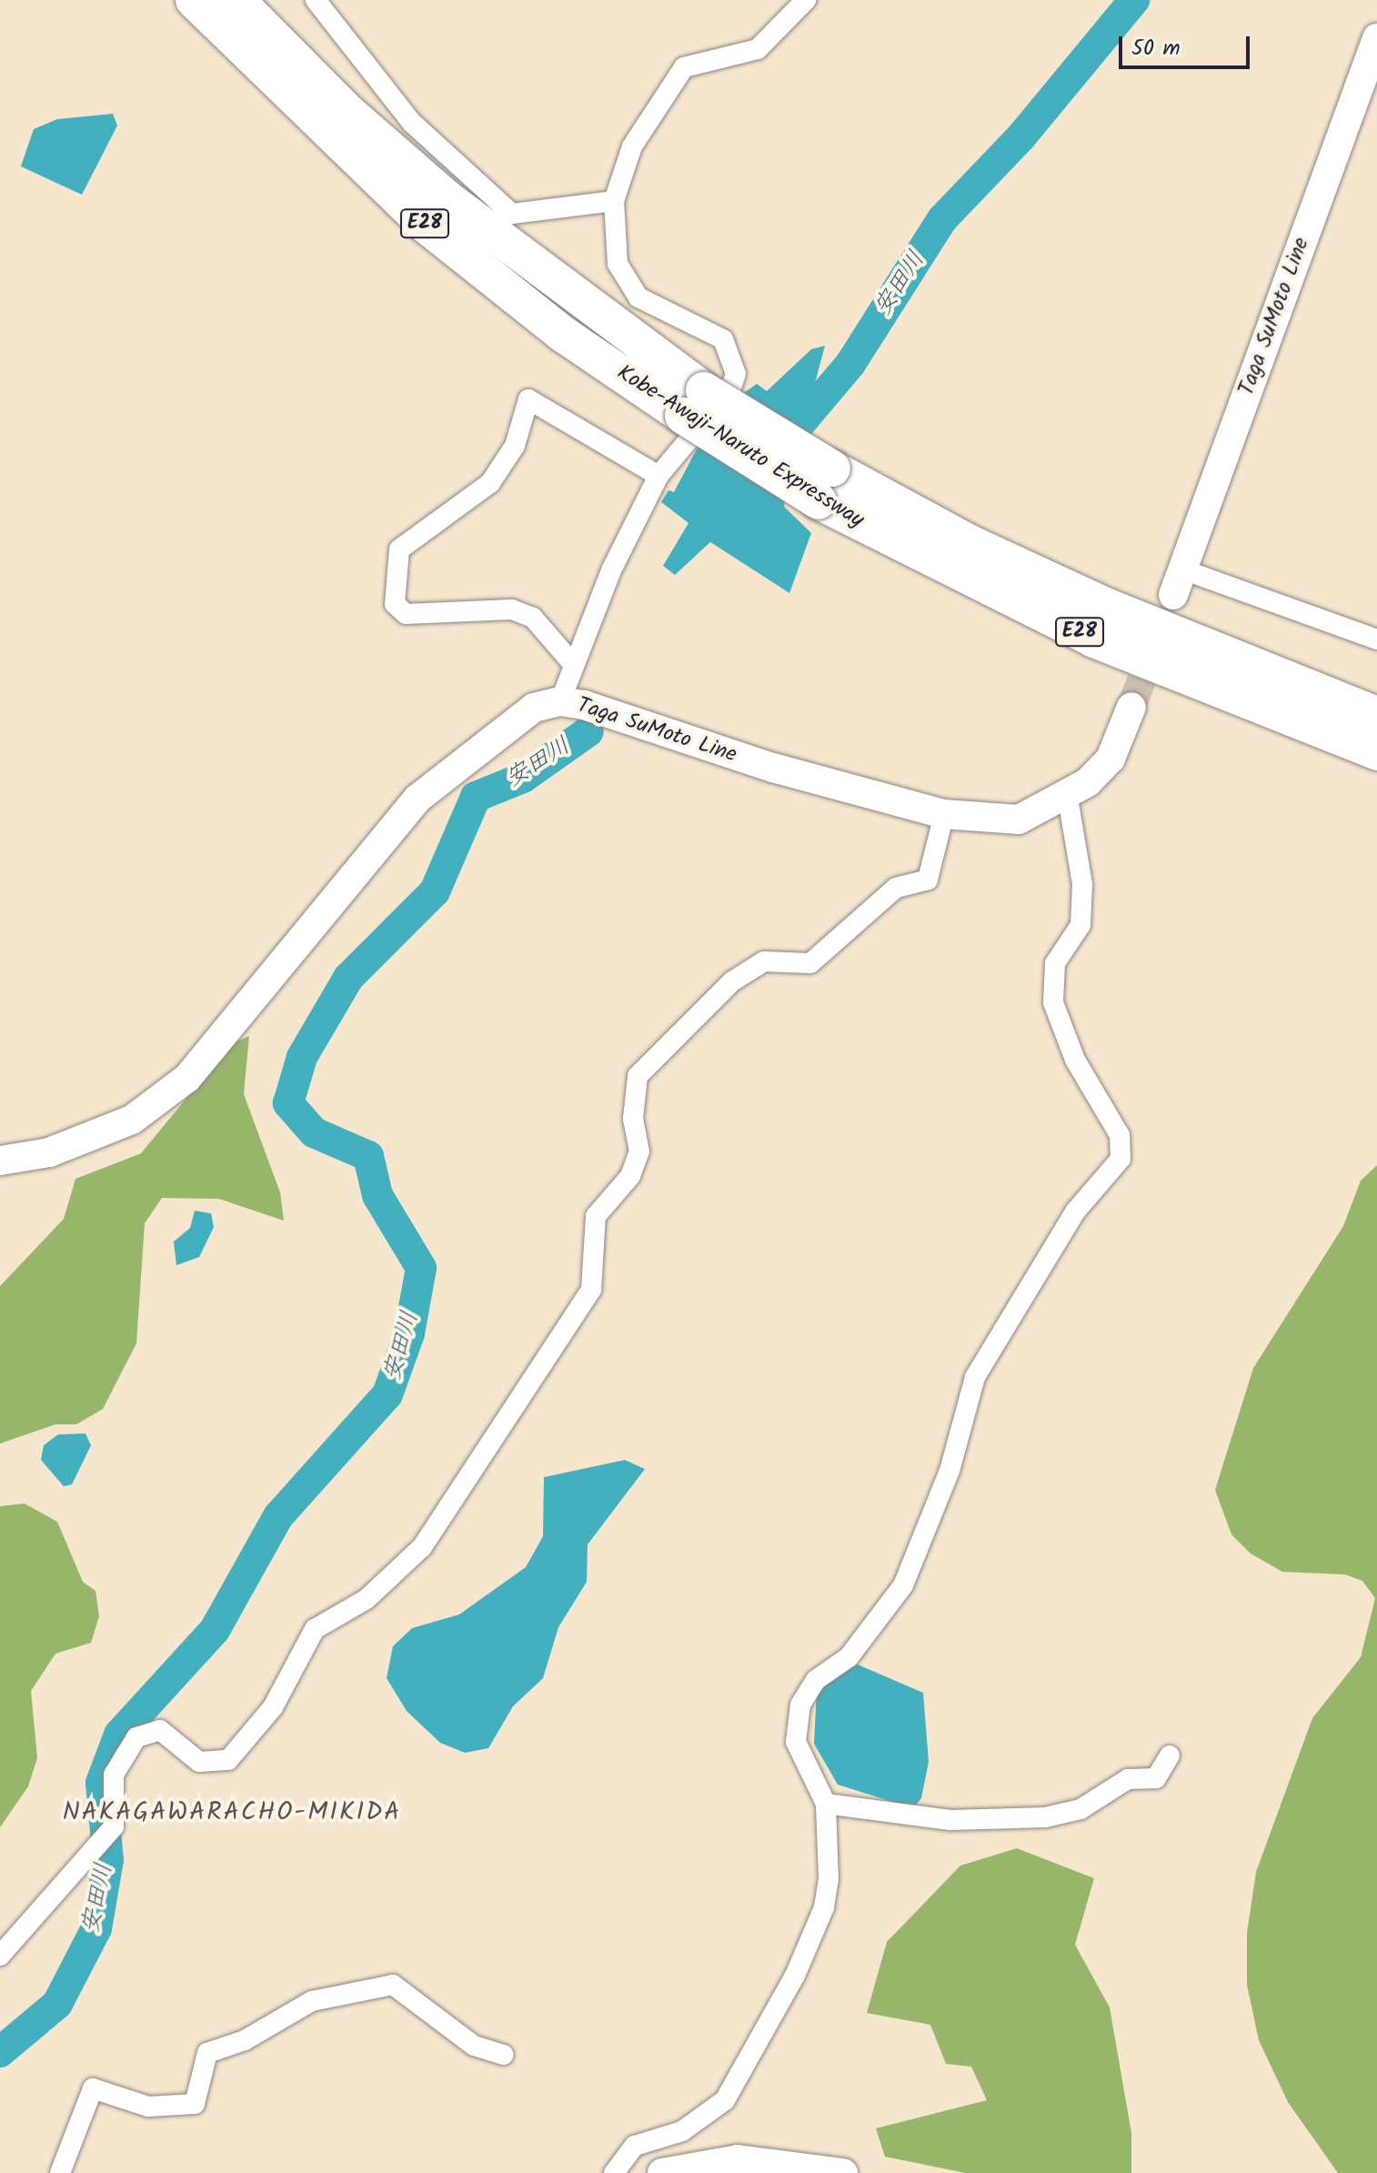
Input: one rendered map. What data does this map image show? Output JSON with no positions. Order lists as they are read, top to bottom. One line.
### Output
{"streets":{"highway":["E28","Kobe-Awaji-Naruto Expressway"],"main road":["Taga SuMoto Line"]},"districts":["NAKAGAWARACHO-MIKIDA"],"water":["安田川"],"scale_bar":"50 m"}
